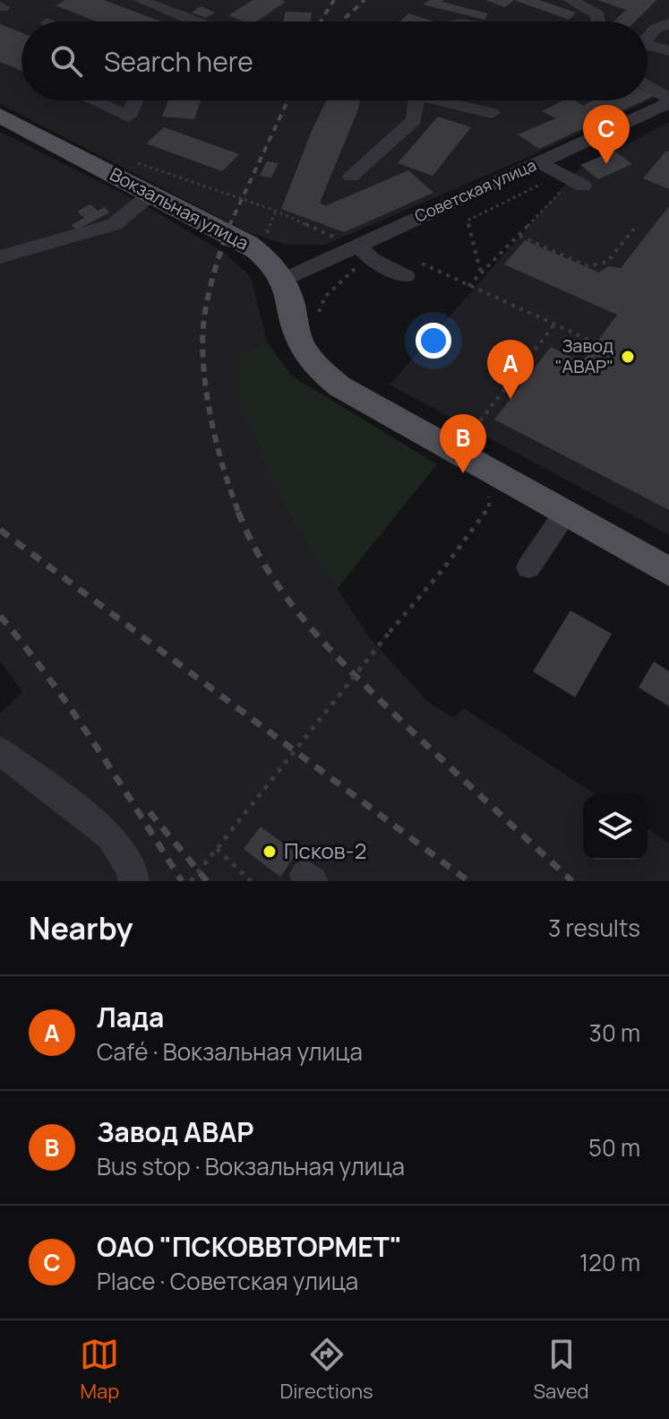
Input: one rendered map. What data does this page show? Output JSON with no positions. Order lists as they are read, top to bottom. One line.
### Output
{"streets":{"main road":["Вокзальная улица"],"street":["Советская улица"]},"crossings":[["Советская улица","Вокзальная улица"]],"places":["Завод \"АВАР\"","Псков-2"],"page":{"search":"Search here","pins":["C","A","B"],"heading":["Nearby","3 results"],"list":[{"mark":"A","name":"Лада","note":"Café · Вокзальная улица","value":"30 m"},{"mark":"B","name":"Завод АВАР","note":"Bus stop · Вокзальная улица","value":"50 m"},{"mark":"C","name":"ОАО \"ПСКОВВТОРМЕТ\"","note":"Place · Советская улица","value":"120 m"}],"nav":["Map","Directions","Saved"]}}
